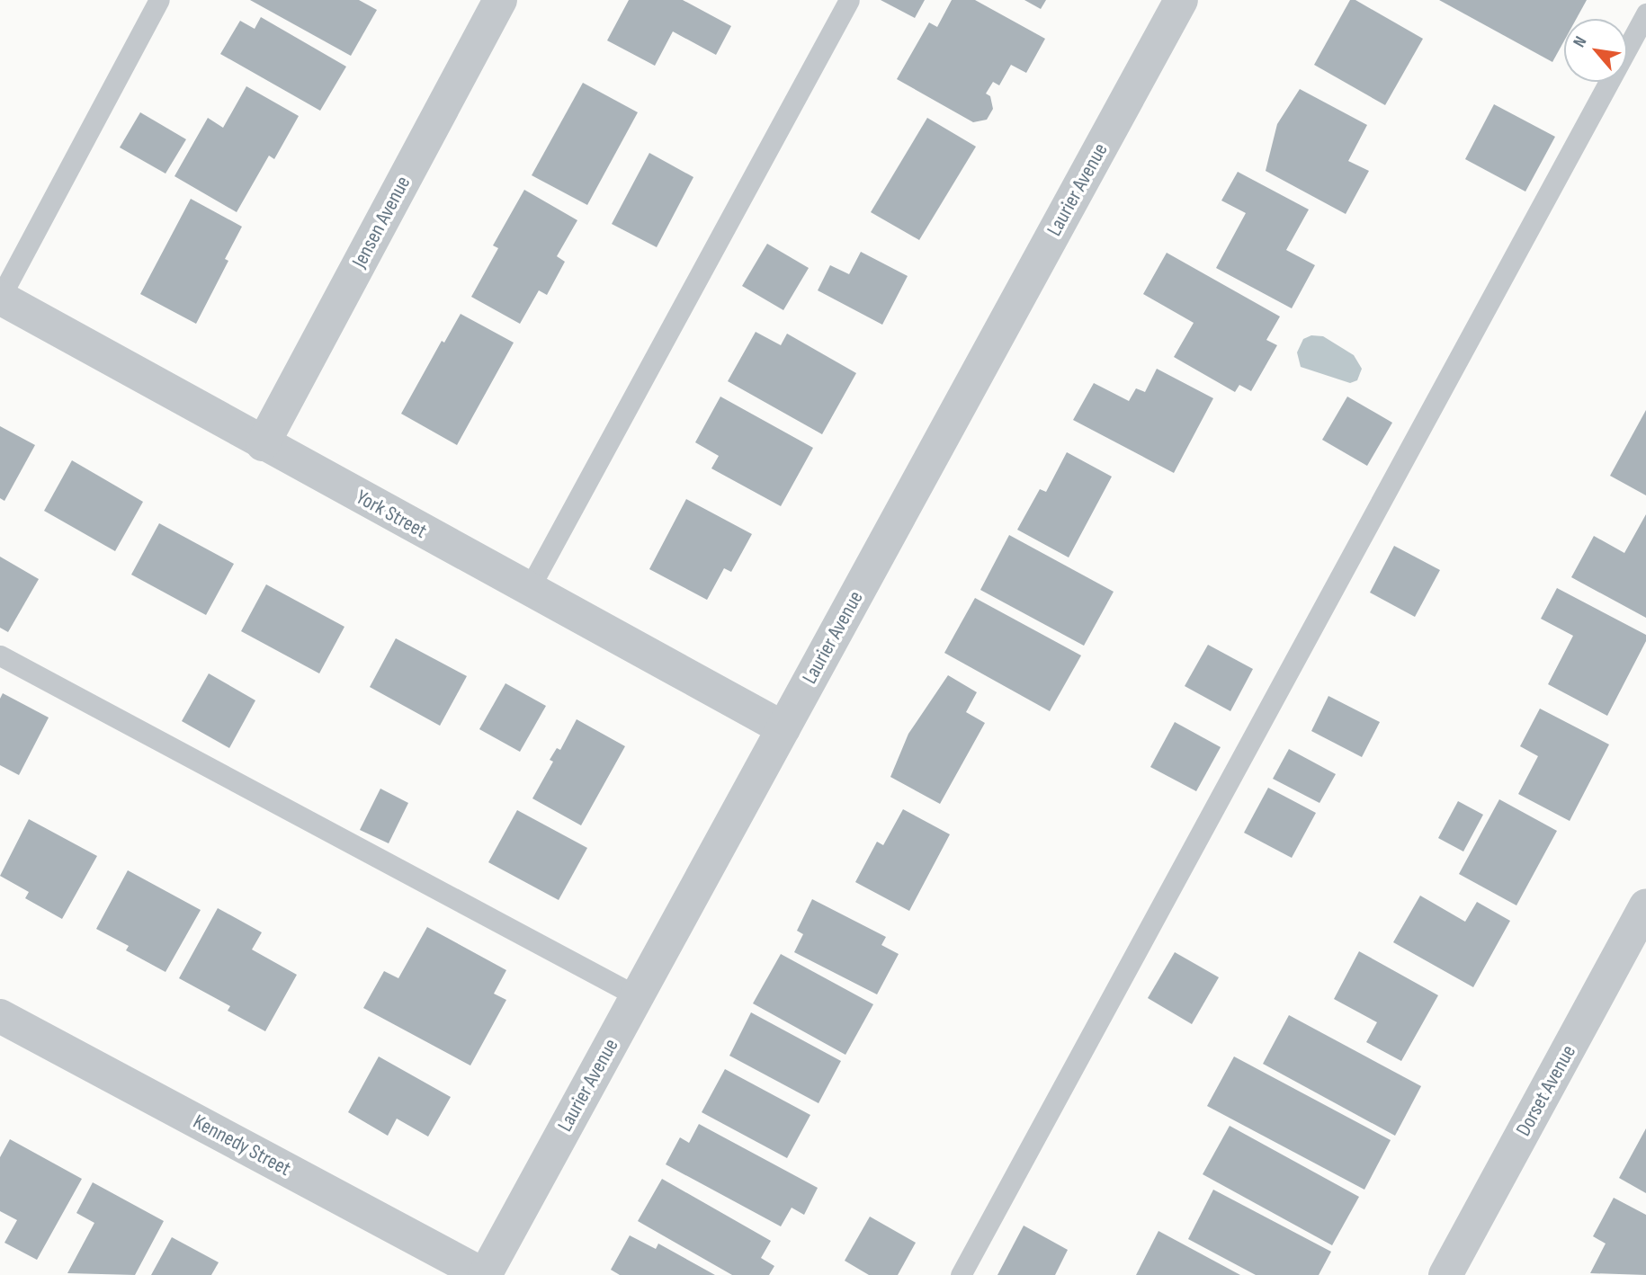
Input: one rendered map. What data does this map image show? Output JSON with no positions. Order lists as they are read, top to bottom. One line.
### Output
{"streets":{"street":["Laurier Avenue","Jensen Avenue","York Street","Dorset Avenue","Kennedy Street"]},"crossings":[["Laurier Avenue","York Street"],["Laurier Avenue","Kennedy Street"],["Jensen Avenue","York Street"]],"north":"top left"}
